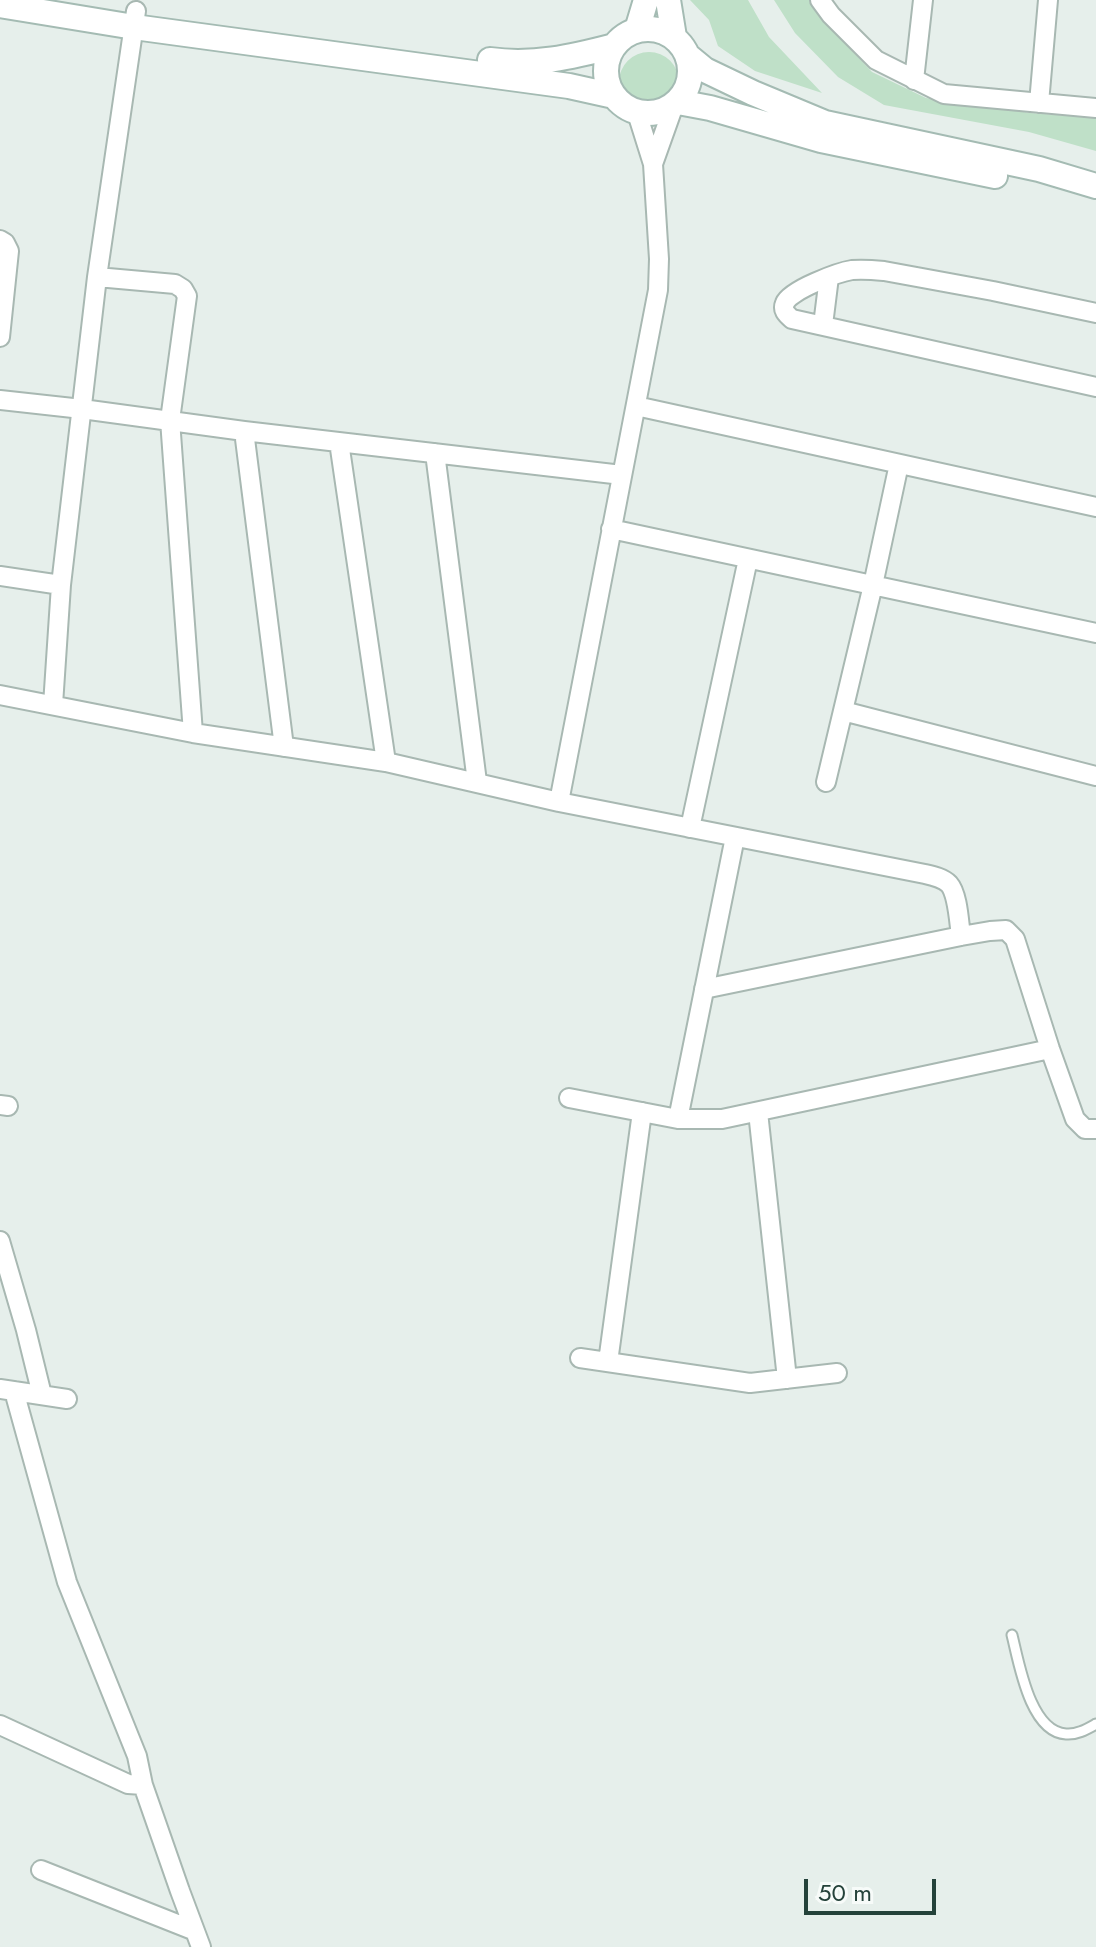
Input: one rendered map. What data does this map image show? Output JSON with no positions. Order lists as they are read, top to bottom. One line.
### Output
{"scale_bar":"50 m"}
